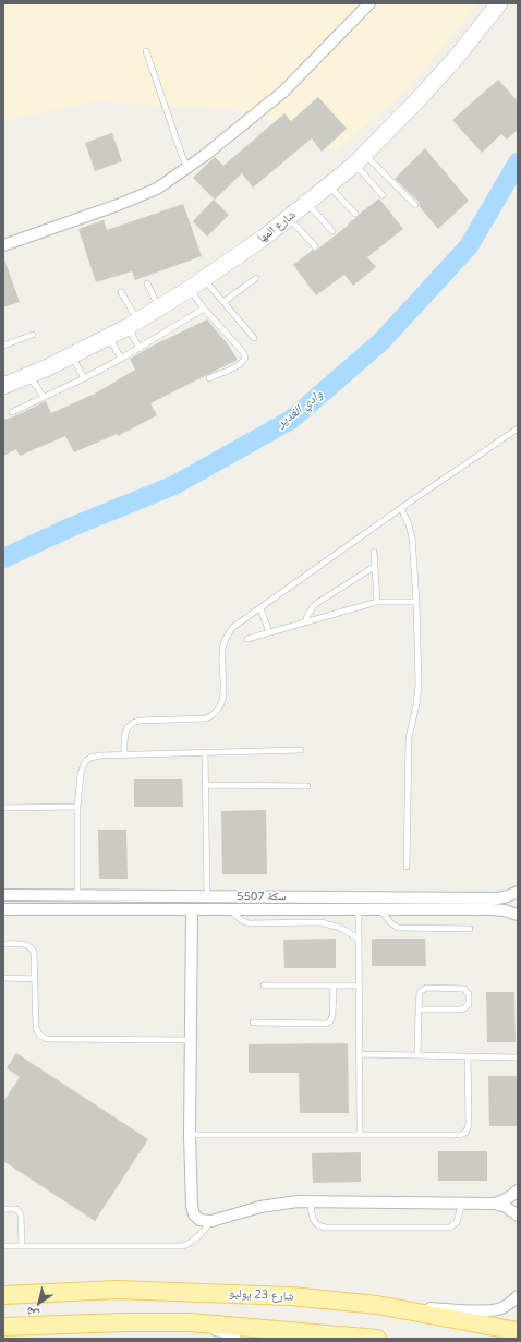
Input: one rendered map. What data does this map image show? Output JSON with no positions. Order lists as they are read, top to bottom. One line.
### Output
{"streets":{"main road":["شارع 23 يوليو"],"street":["شارع المها","سكة 5507"]},"water":["وادي الغدير"],"north":"bottom left"}
